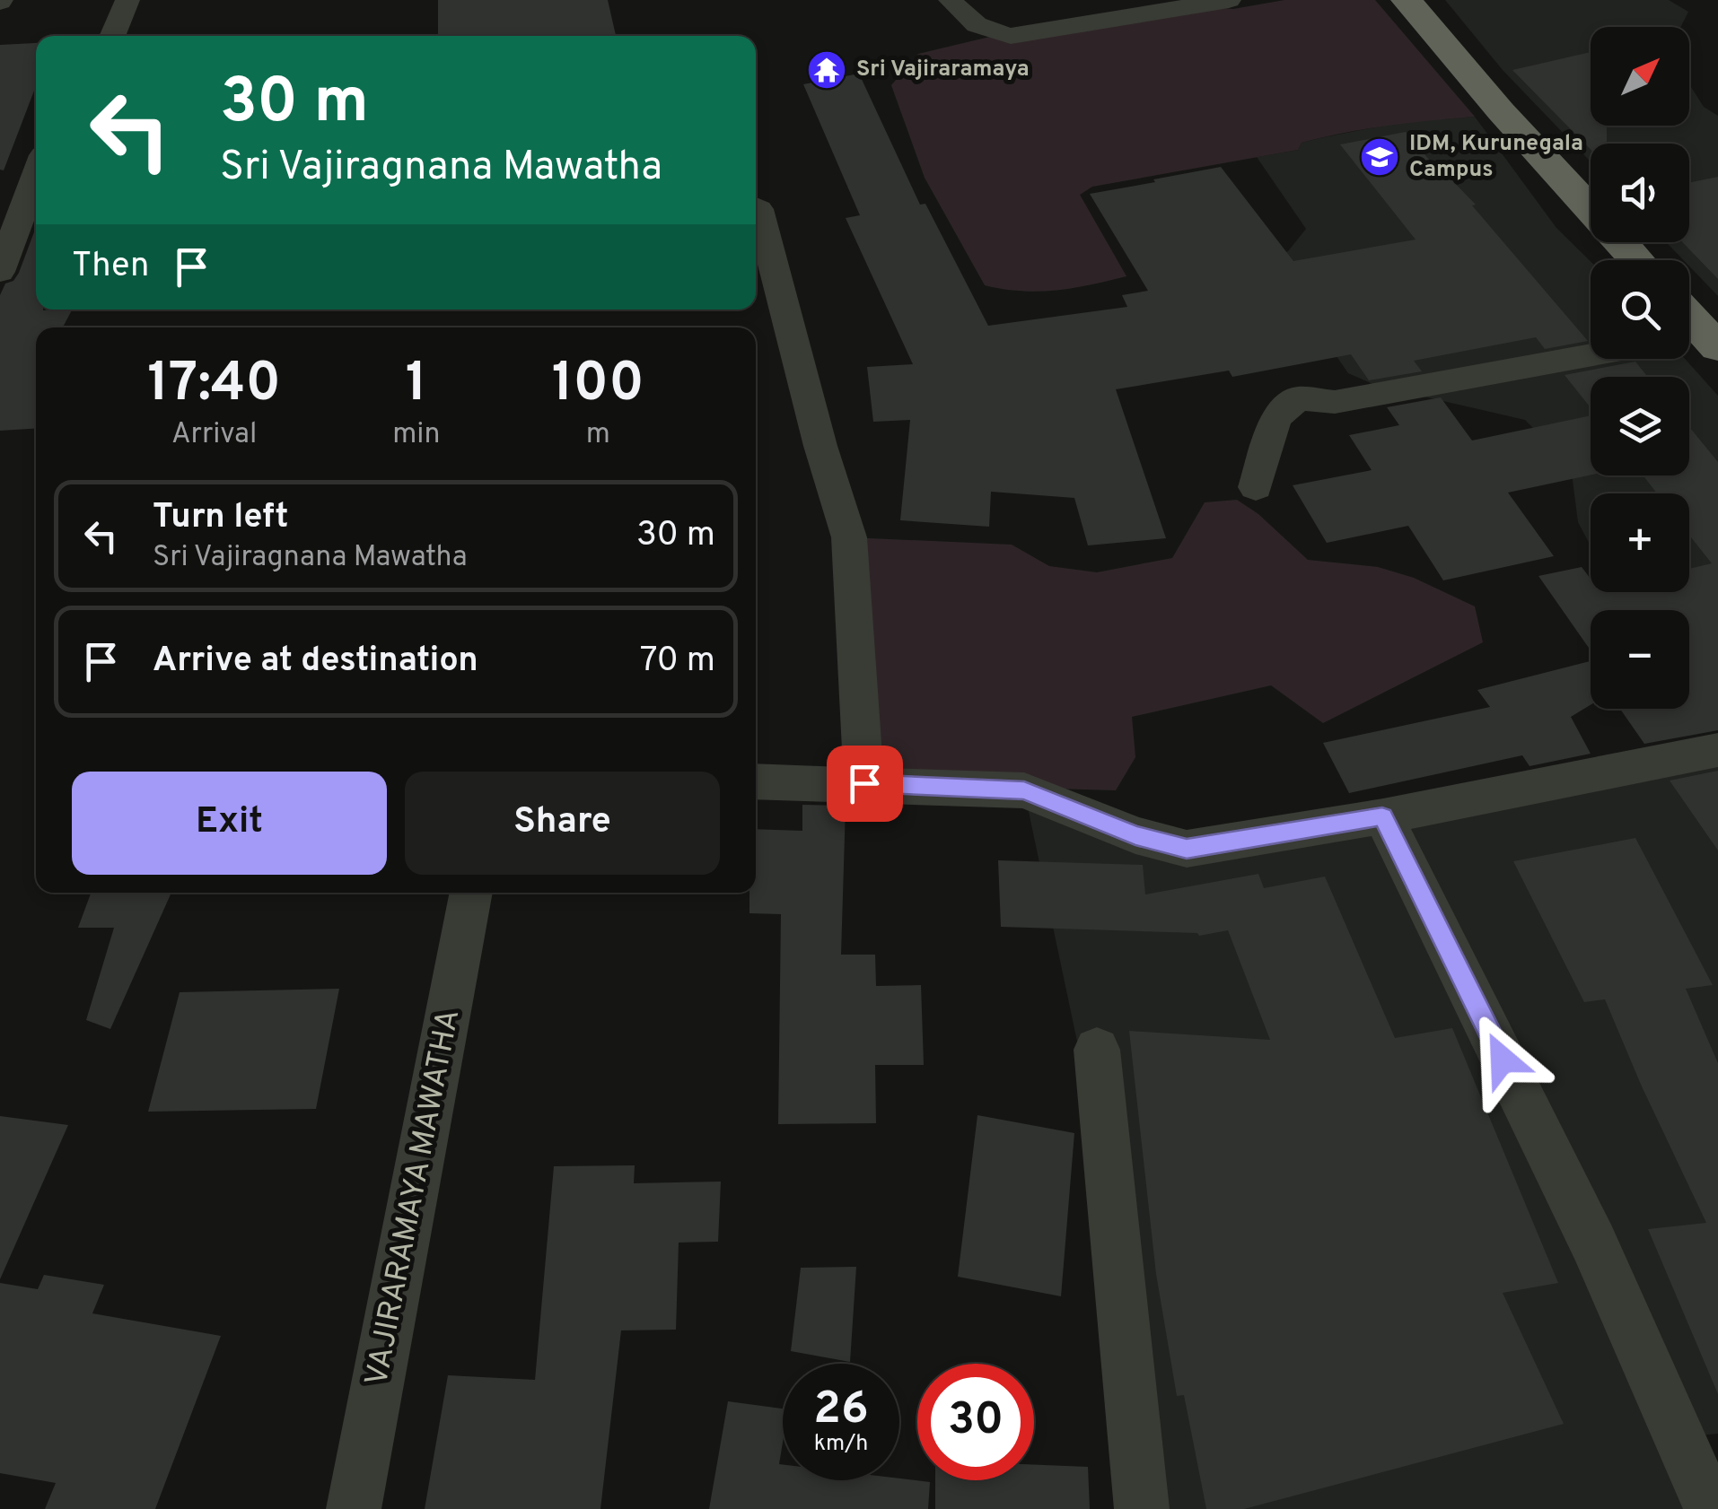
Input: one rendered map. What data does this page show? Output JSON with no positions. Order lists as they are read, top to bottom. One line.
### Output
{"streets":{"street":["VAJIRARAMAYA MAWATHA"]},"places":{"temple":["Sri Vajiraramaya"],"school or university":["IDM, Kurunegala Campus"]},"north":"top right","page":{"map_buttons":["+","−"],"turn":["30 m","Sri Vajiragnana Mawatha"],"then":"Then","eta":["17:40","Arrival","1","min","100","m"],"list":[{"name":"Turn left","note":"Sri Vajiragnana Mawatha","value":"30 m"},{"name":"Arrive at destination","value":"70 m"}],"buttons":["Exit","Share"],"speed":"26 km/h","limit":"30"}}
